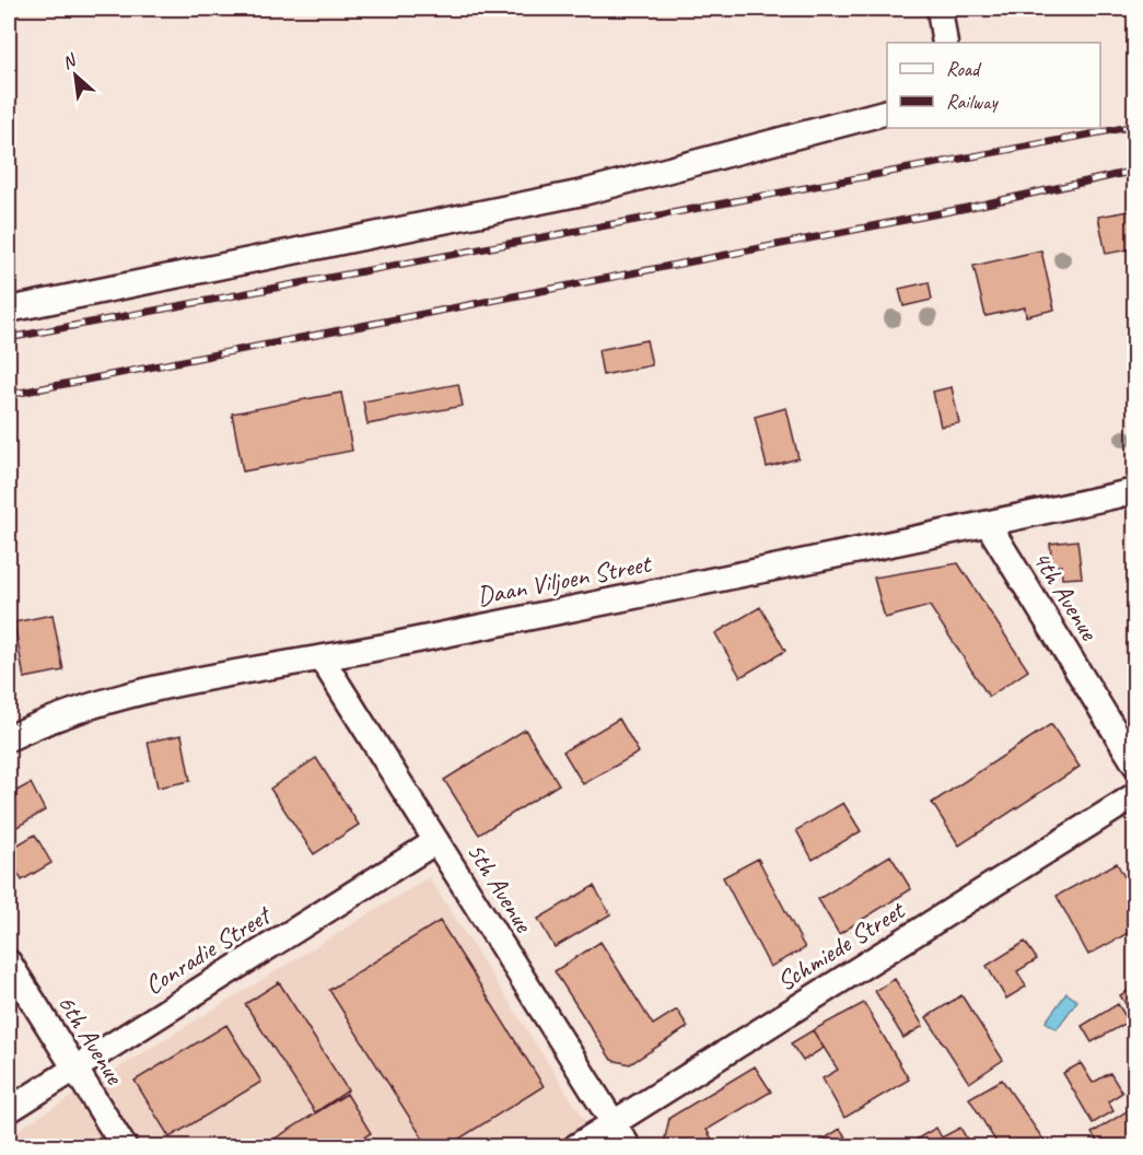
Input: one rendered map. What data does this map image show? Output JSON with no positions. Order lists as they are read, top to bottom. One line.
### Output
{"streets":{"street":["Daan Viljoen Street","4th Avenue","5th Avenue","Schmiede Street","Conradie Street","6th Avenue"]},"crossings":[["Daan Viljoen Street","4th Avenue"],["Daan Viljoen Street","5th Avenue"],["5th Avenue","Schmiede Street"],["5th Avenue","Conradie Street"],["Conradie Street","6th Avenue"]],"legend":["Road","Railway"],"north":"top left"}
